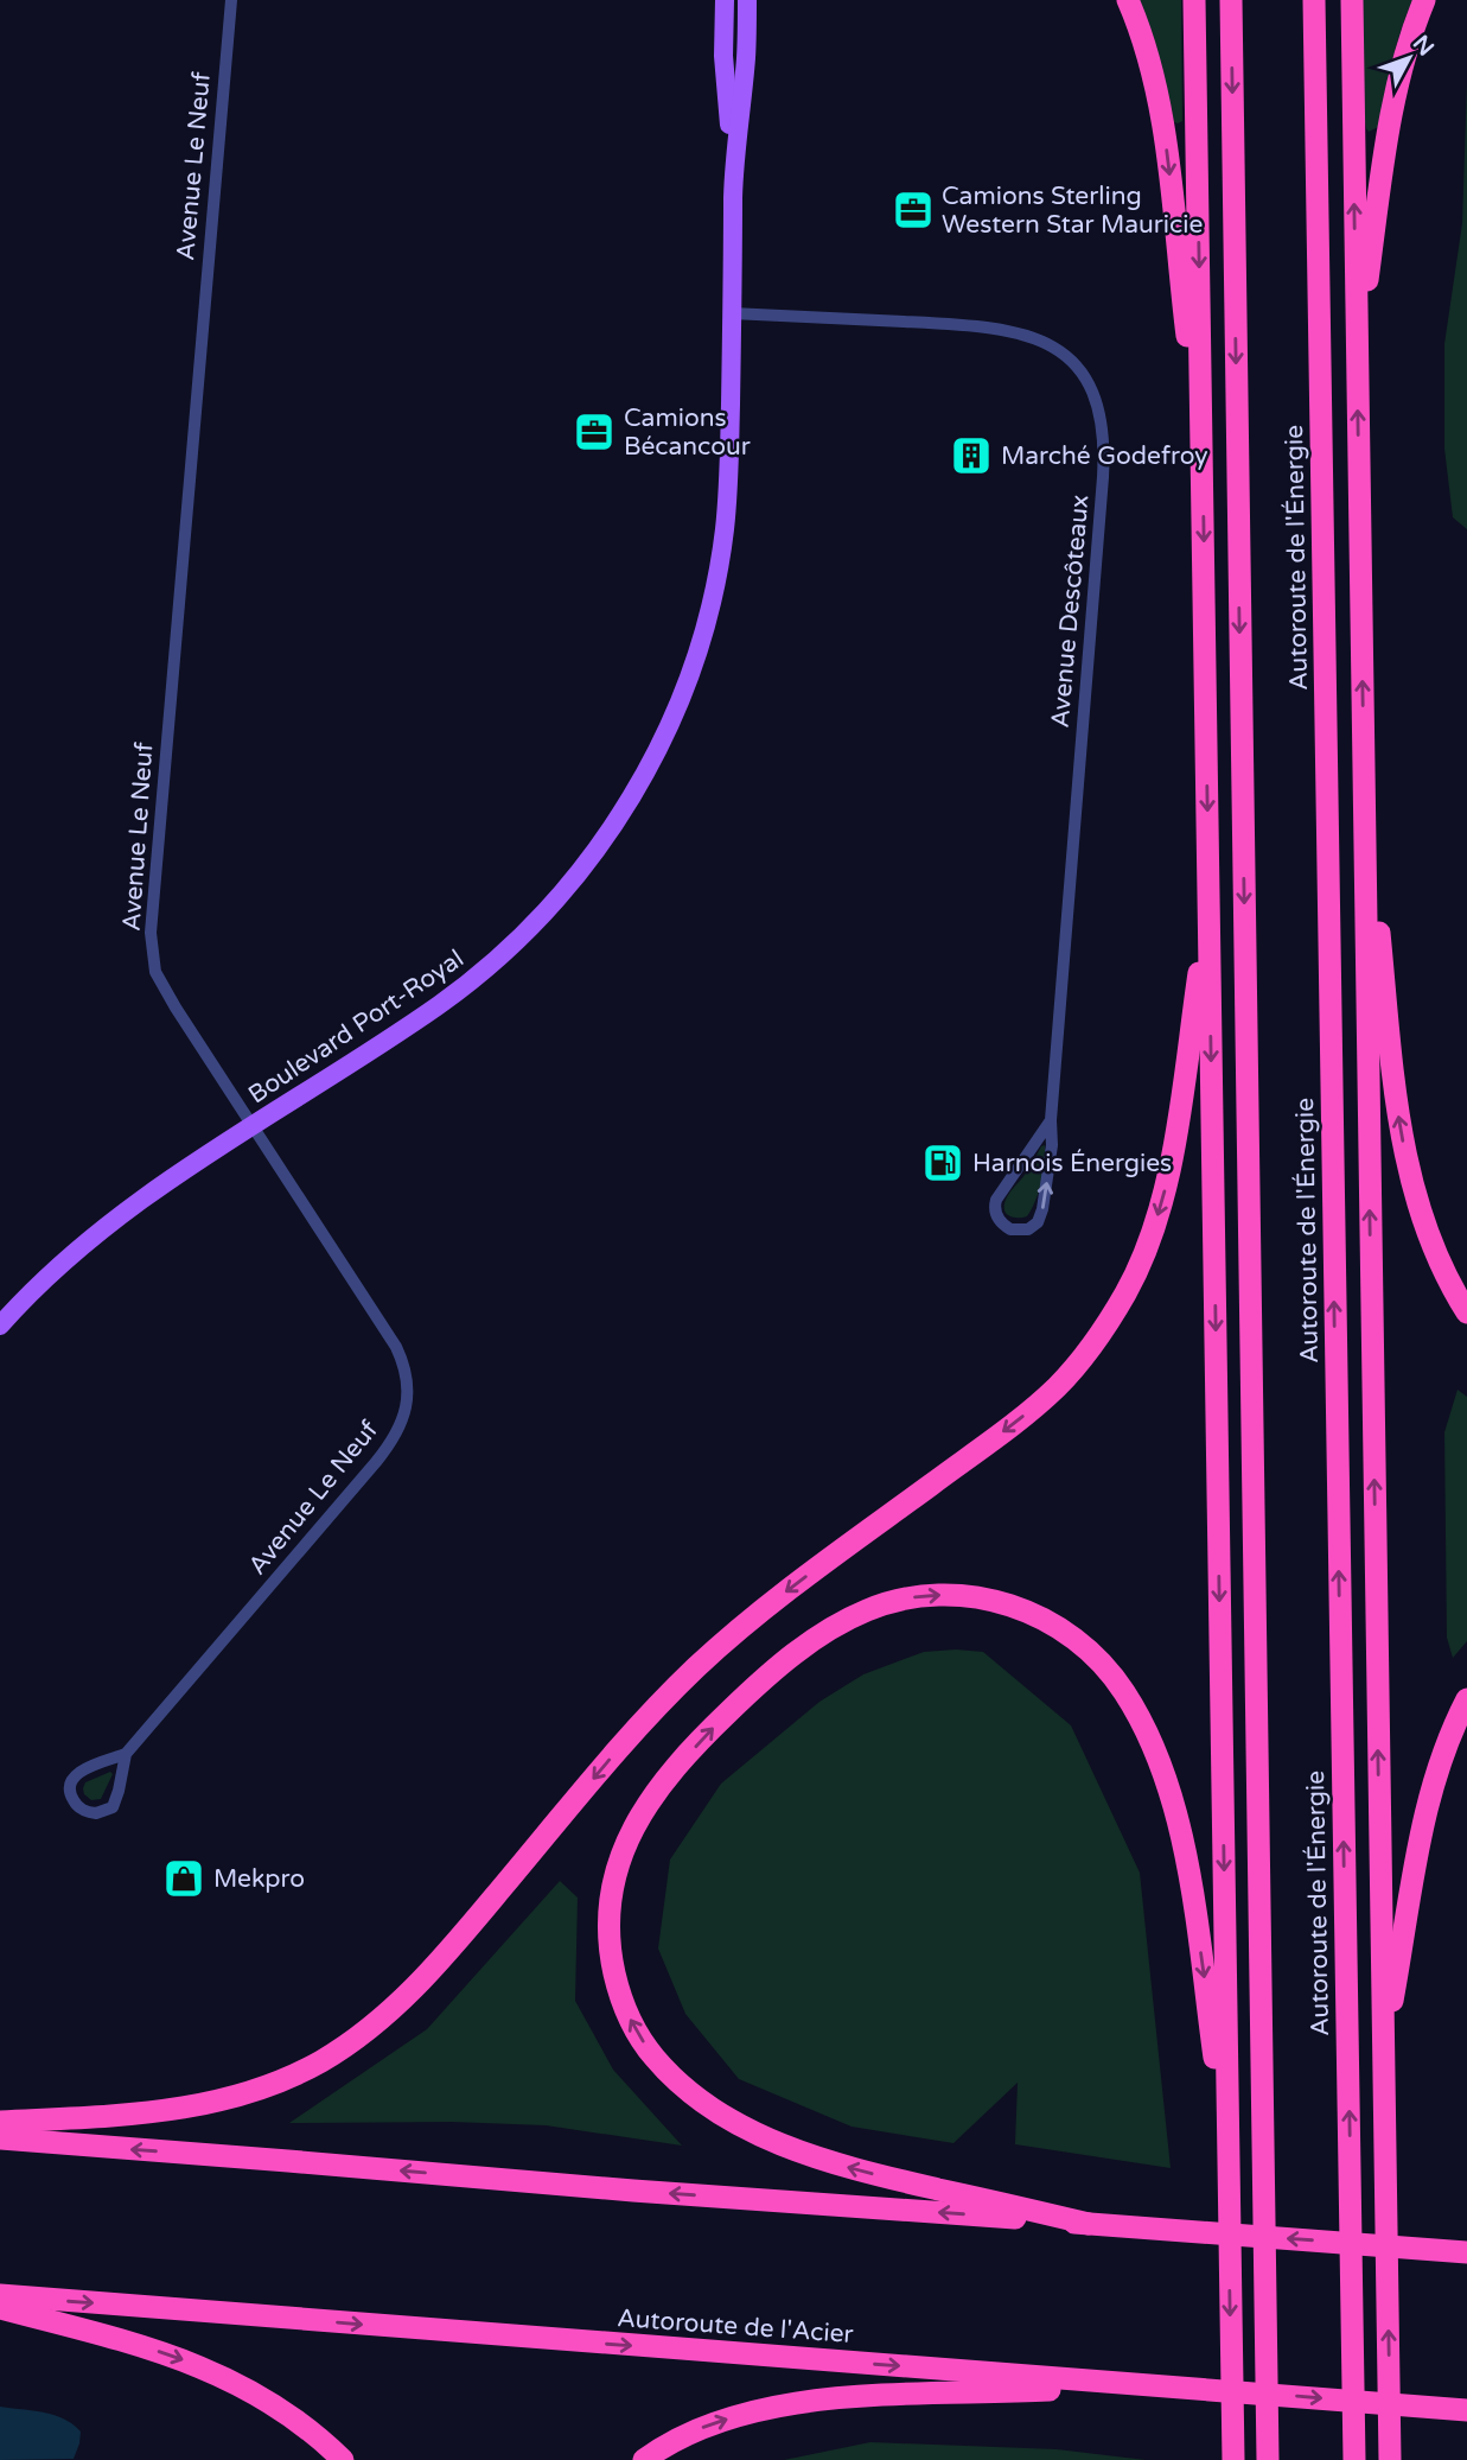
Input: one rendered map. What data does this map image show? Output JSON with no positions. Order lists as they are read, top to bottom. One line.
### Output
{"streets":{"highway":["Autoroute de l'Énergie","Autoroute de l'Acier"],"main road":["Boulevard Port-Royal"],"street":["Avenue Le Neuf","Avenue Descôteaux"]},"crossings":[["Avenue Le Neuf","Boulevard Port-Royal"],["Avenue Descôteaux","Boulevard Port-Royal"]],"places":{"office":["Camions Sterling Western Star Mauricie","Camions Bécancour"],"building":["Marché Godefroy"],"fuel station":["Harnois Énergies"],"shop":["Mekpro"]},"north":"top right"}
